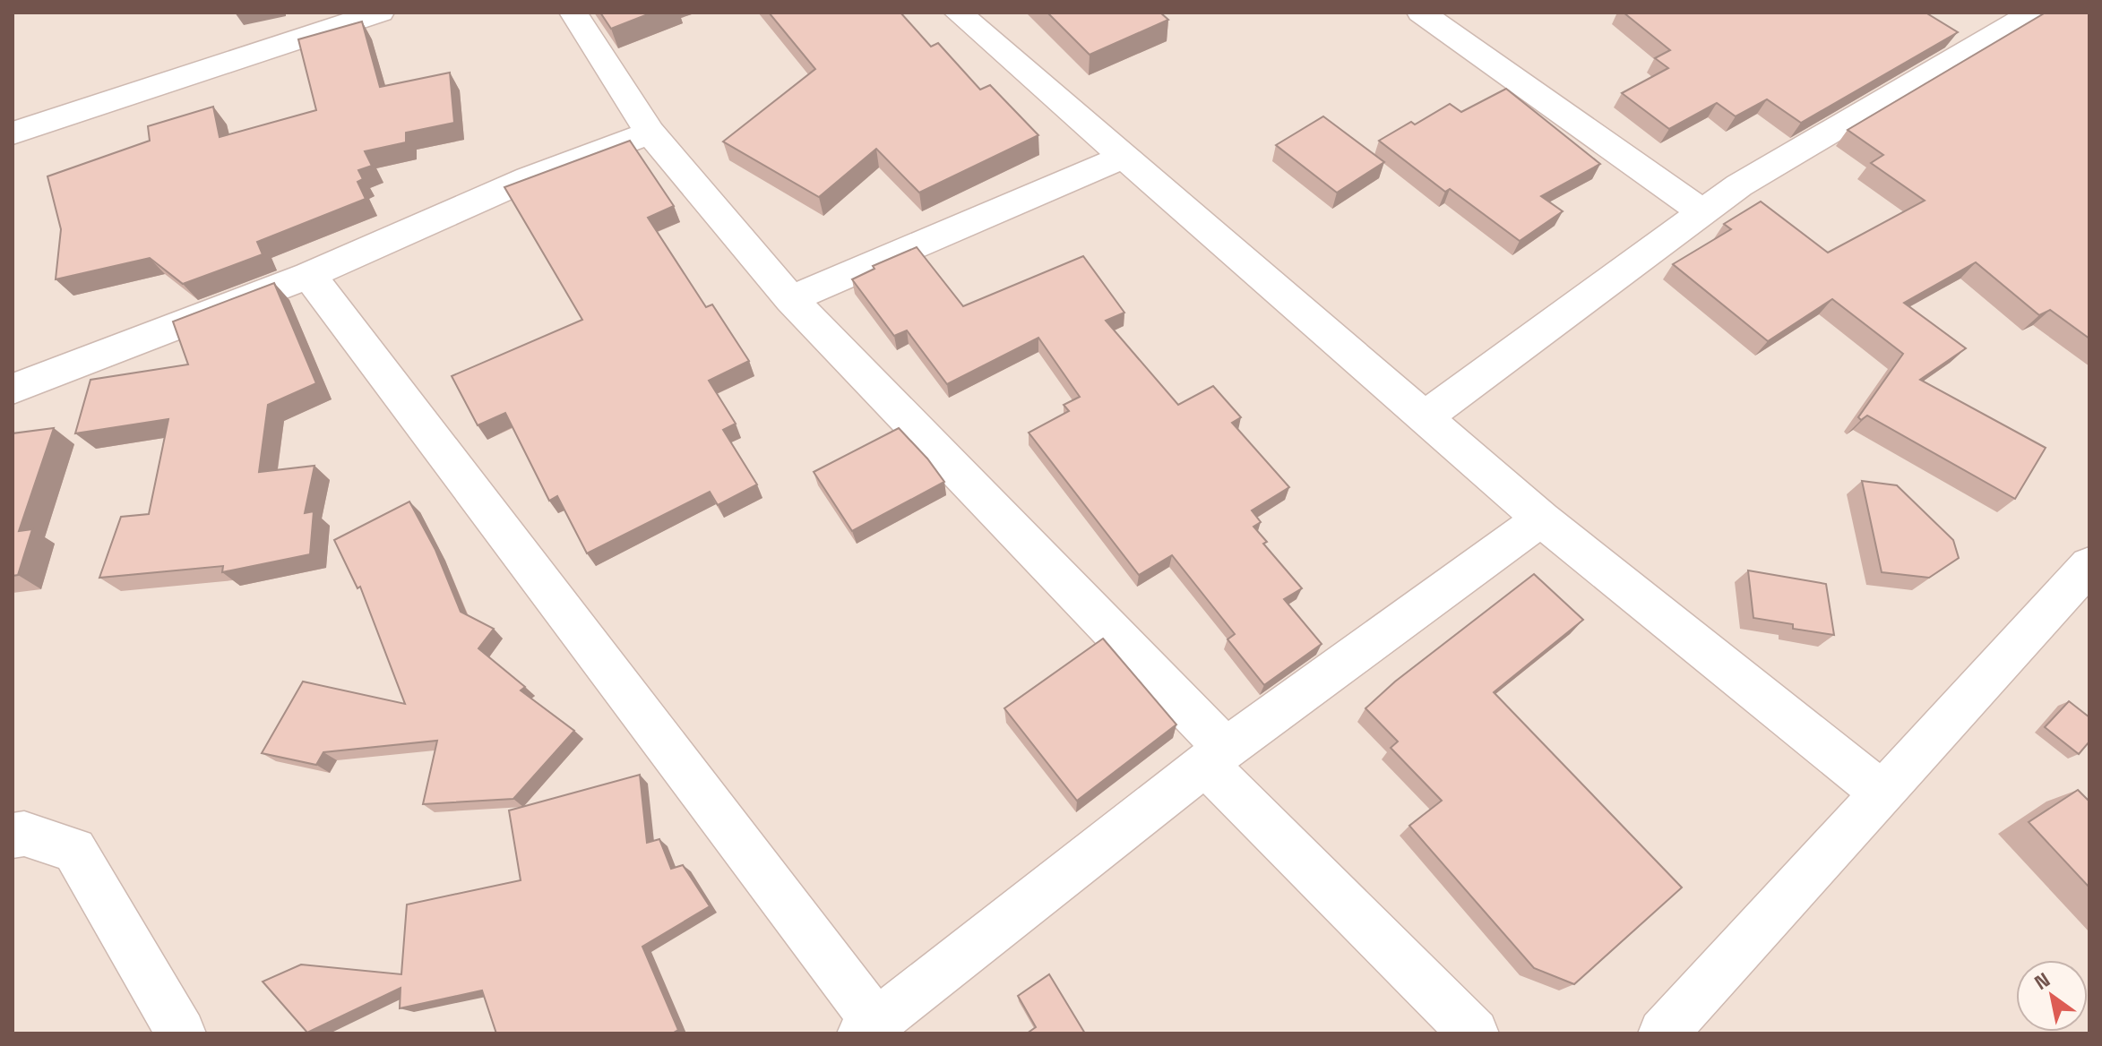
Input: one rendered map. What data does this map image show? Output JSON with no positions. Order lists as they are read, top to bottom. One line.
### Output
{"north":"top left"}
